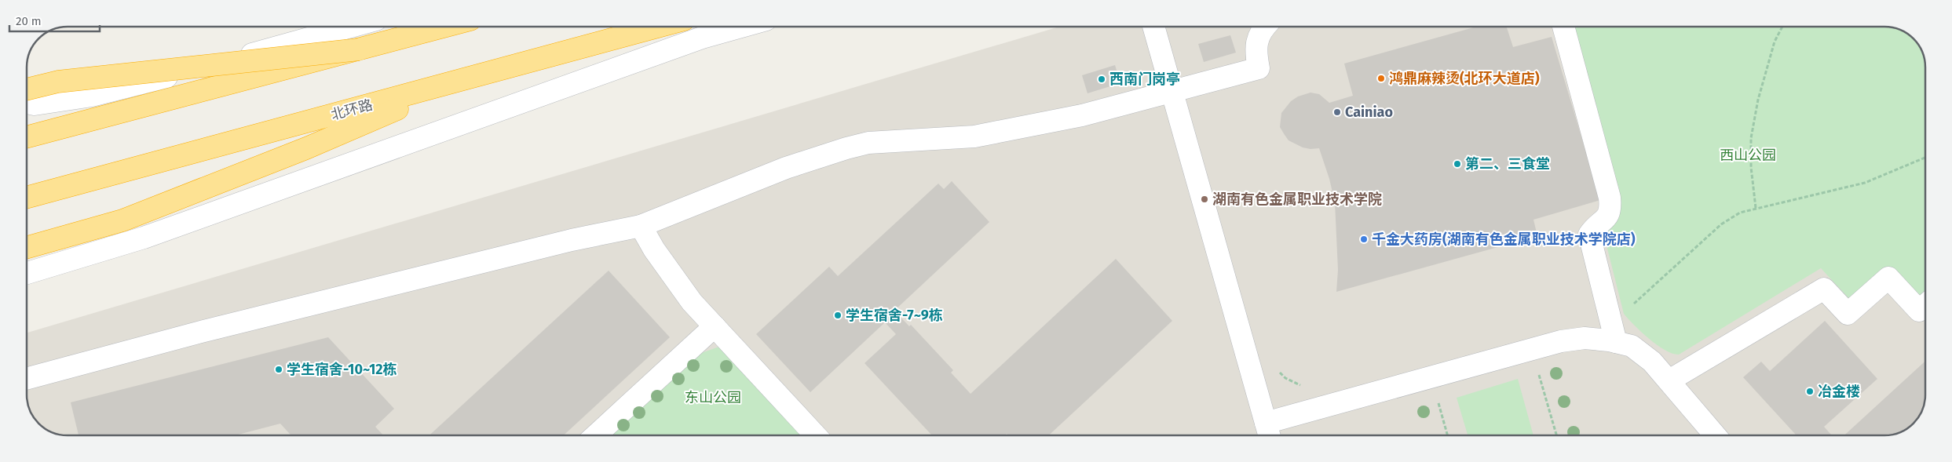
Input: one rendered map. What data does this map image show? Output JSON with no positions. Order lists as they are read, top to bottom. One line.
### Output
{"streets":{"highway":["北环路"]},"parks":["西山公园","东山公园"],"places":["鸿鼎麻辣烫(北环大道店)","西南门岗亭","Cainiao","第二、三食堂","湖南有色金属职业技术学院","千金大药房(湖南有色金属职业技术学院店)","学生宿舍-7~9栋","学生宿舍-10~12栋","冶金楼"],"scale_bar":"20 m"}
